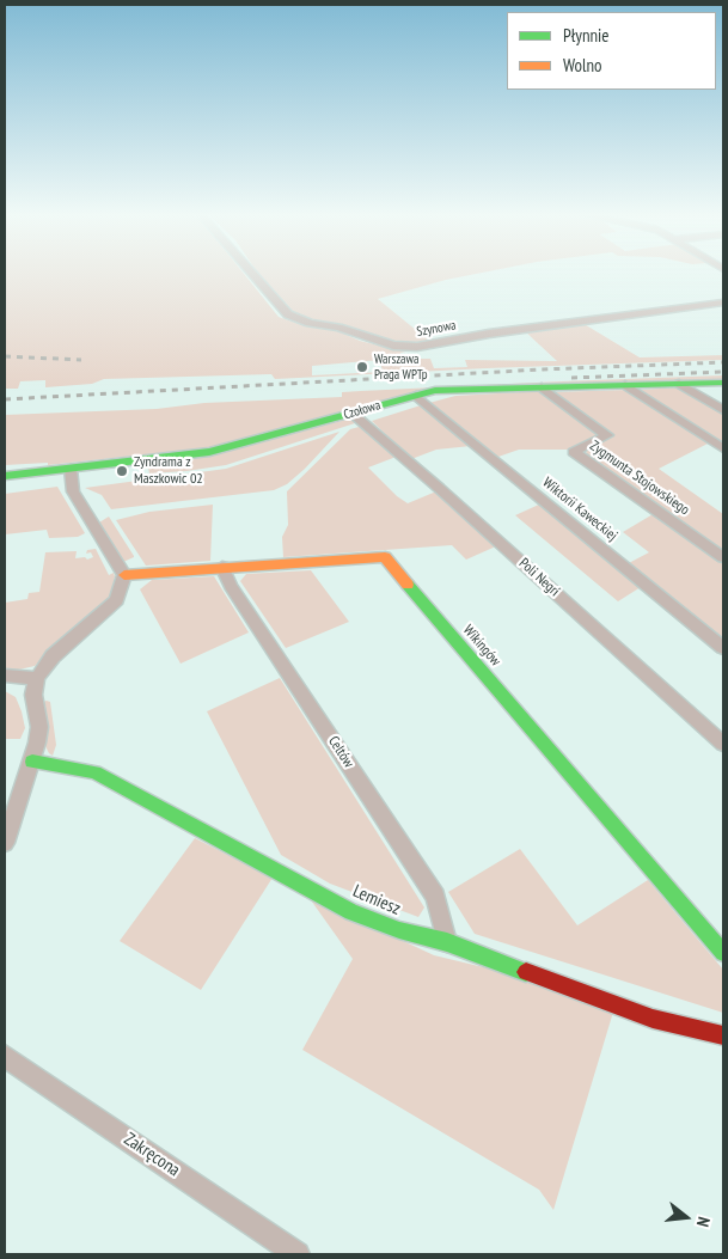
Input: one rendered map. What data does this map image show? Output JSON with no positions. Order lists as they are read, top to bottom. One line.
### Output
{"streets":{"street":["Szynowa","Czołowa","Zygmunta Stojowskiego","Wiktorii Kaweckiej","Poli Negri","Wikingów","Celtów","Lemiesz","Zakręcona"]},"crossings":[["Czołowa","Zygmunta Stojowskiego"],["Czołowa","Wiktorii Kaweckiej"],["Czołowa","Poli Negri"],["Wikingów","Celtów"],["Celtów","Lemiesz"]],"places":["Warszawa Praga WPTp","Zyndrama z Maszkowic 02"],"legend":["Płynnie","Wolno"],"north":"right"}
